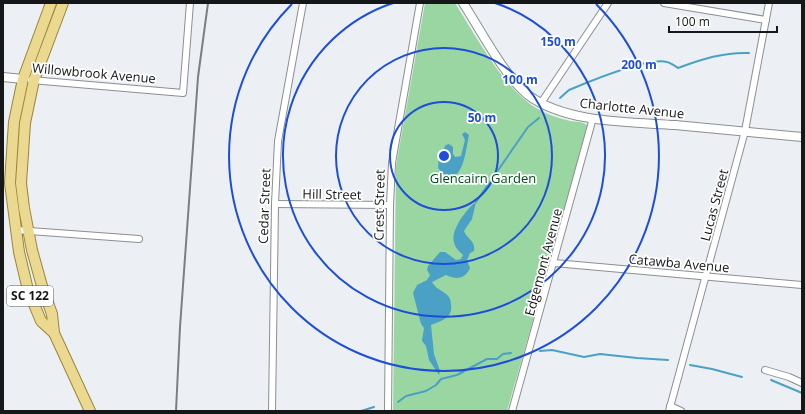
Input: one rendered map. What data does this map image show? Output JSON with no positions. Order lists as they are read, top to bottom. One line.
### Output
{"streets":{"main road":["SC 122"],"street":["Willowbrook Avenue","Charlotte Avenue","Hill Street","Crest Street","Lucas Street","Cedar Street","Edgemont Avenue","Catawba Avenue"]},"crossings":[["Willowbrook Avenue","SC 122"],["Charlotte Avenue","Lucas Street"],["Charlotte Avenue","Edgemont Avenue"],["Hill Street","Crest Street"],["Hill Street","Cedar Street"],["Lucas Street","Catawba Avenue"],["Edgemont Avenue","Catawba Avenue"]],"parks":["Glencairn Garden"],"scale_bar":"100 m","rings":["150 m","200 m","100 m","50 m"]}
